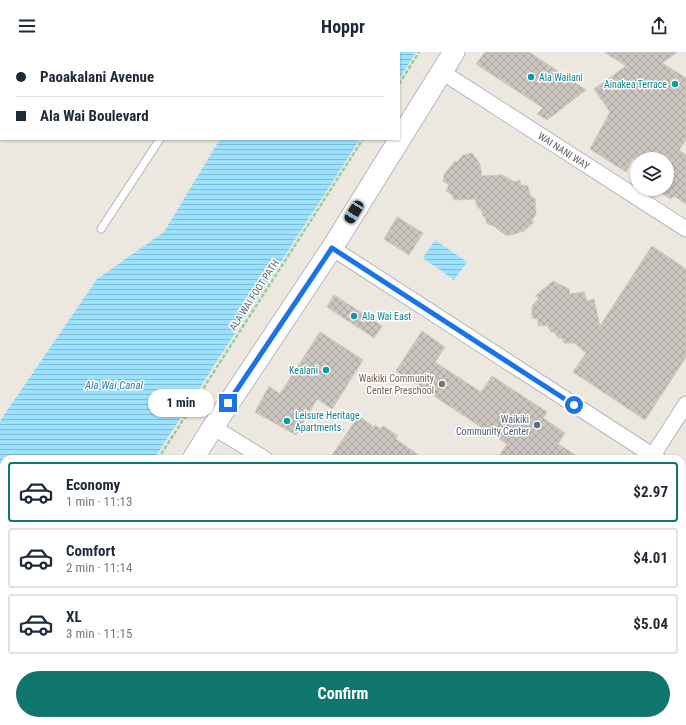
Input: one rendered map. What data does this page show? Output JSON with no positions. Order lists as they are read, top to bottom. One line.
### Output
{"streets":{"street":["WAI NANI WAY"],"path":["ALA WAI FOOT PATH"]},"water":["Ala Wai Canal"],"places":["Ala Wailani","Ainakea Terrace","Ala Wai East","Kealani","Waikiki Community Center Preschool","Leisure Heritage Apartments","Waikiki Community Center"],"page":{"header":"Hoppr","banner":["Paoakalani Avenue","Ala Wai Boulevard"],"bubble":"1 min","list":[{"name":"Economy","note":"1 min · 11:13","value":"$2.97"},{"name":"Comfort","note":"2 min · 11:14","value":"$4.01"},{"name":"XL","note":"3 min · 11:15","value":"$5.04"}],"buttons":"Confirm"}}
